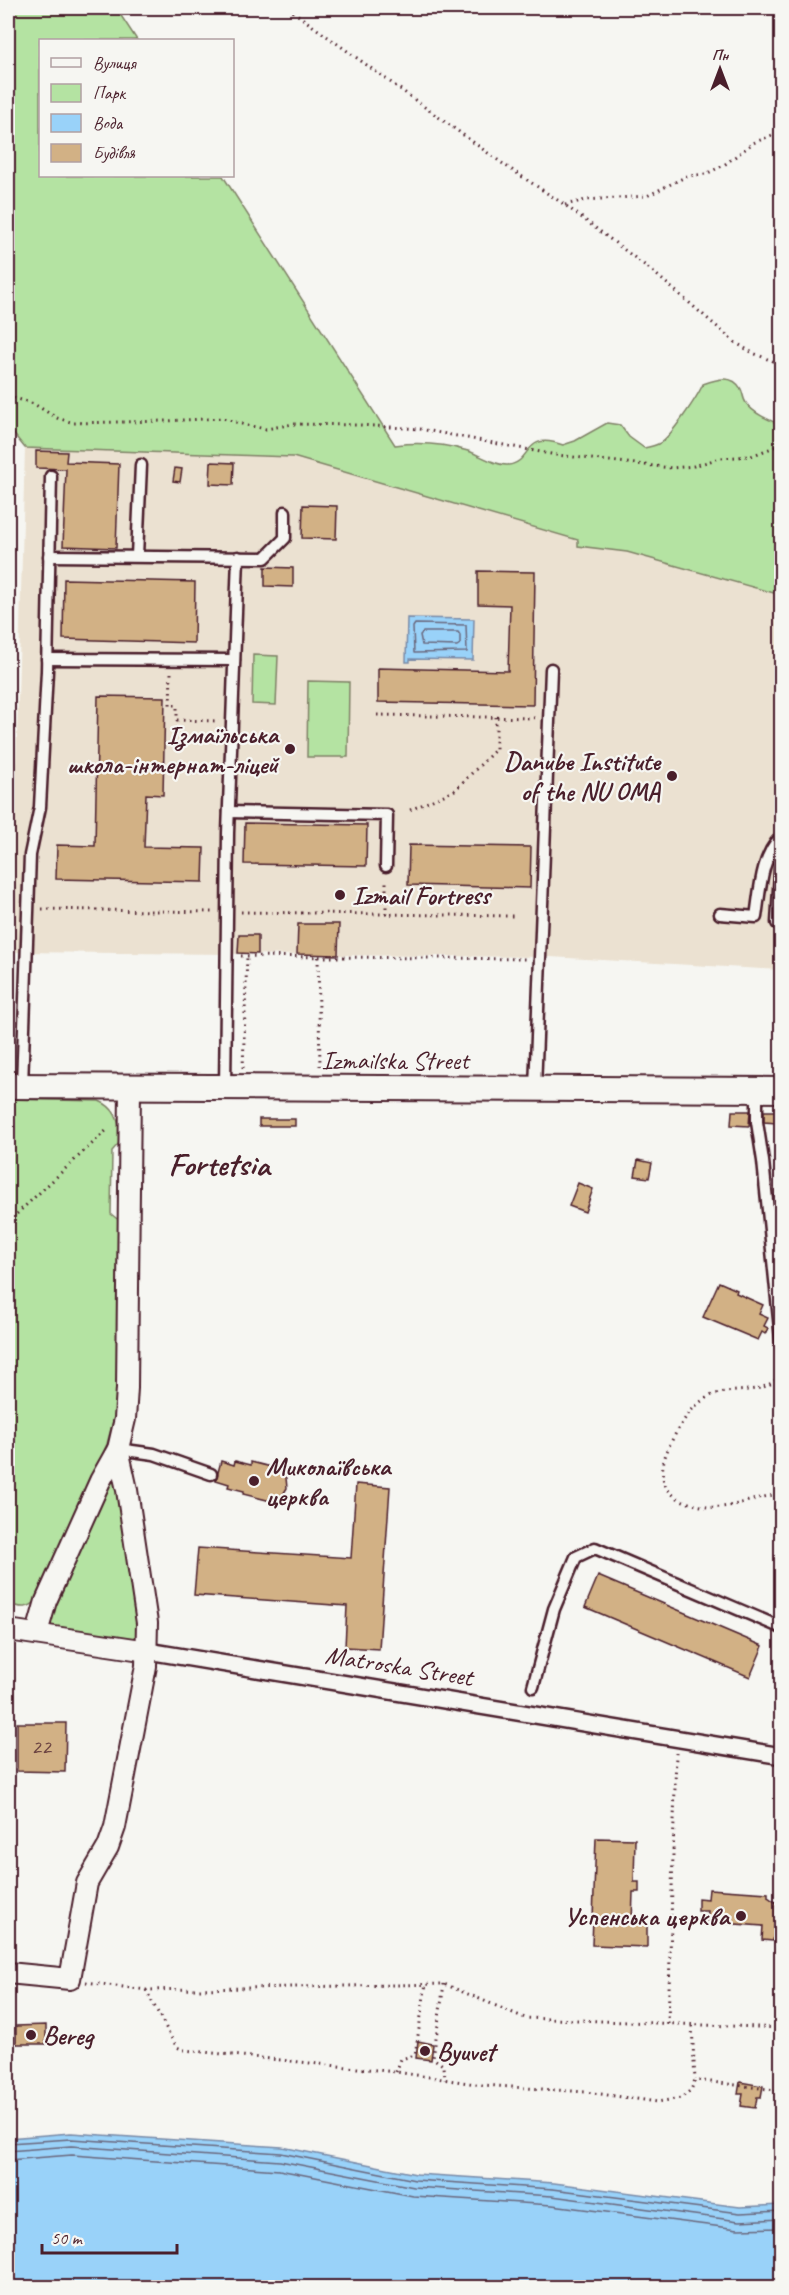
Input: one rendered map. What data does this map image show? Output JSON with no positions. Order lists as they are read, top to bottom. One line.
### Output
{"streets":{"street":["Izmailska Street","Matroska Street"]},"districts":["Fortetsia"],"places":["Ізмаїльська школа-інтернат-ліцей","Danube Institute of the NU OMA","Izmail Fortress","Миколаївська церква","Успенська церква","Bereg","Byuvet"],"house_numbers":["22"],"legend":["Вулиця","Парк","Вода","Будівля"],"scale_bar":"50 m","north":"top"}
